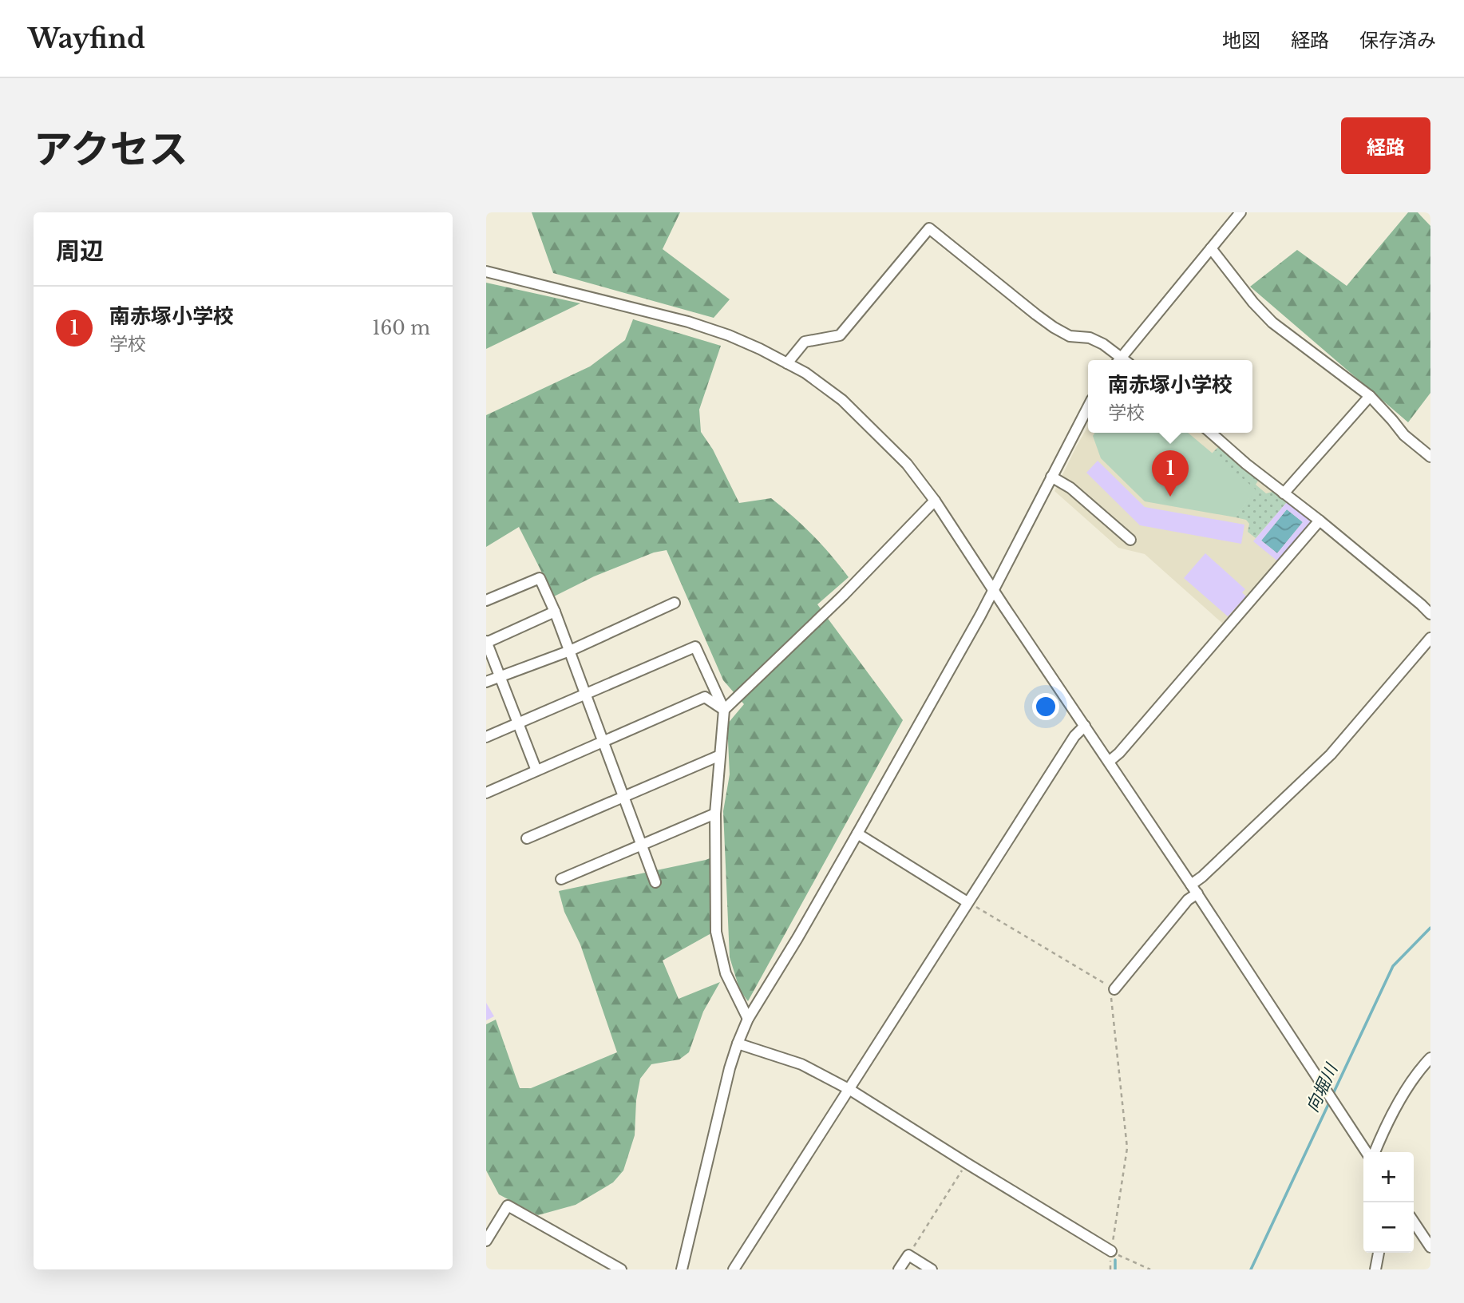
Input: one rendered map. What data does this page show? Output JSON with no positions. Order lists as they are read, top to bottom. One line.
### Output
{"water":["向堀川"],"page":{"header":"Wayfind","nav":["地図","経路","保存済み"],"title":"アクセス","buttons":"経路","heading":"周辺","list":[{"mark":"1","name":"南赤塚小学校","note":"学校","value":"160 m"}],"popup":["南赤塚小学校","学校"],"pins":"1","map_buttons":["+","−"]}}
